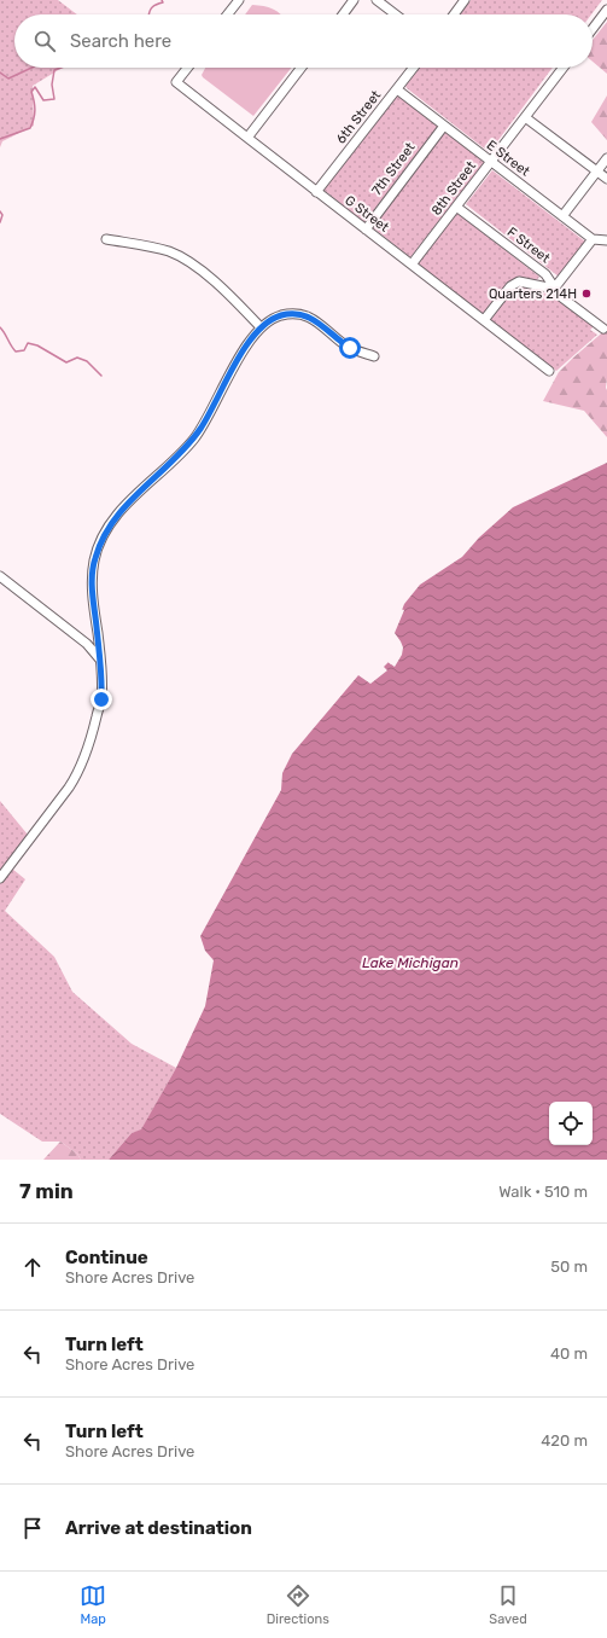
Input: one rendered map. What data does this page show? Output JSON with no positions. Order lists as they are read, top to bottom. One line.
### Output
{"streets":{"street":["6th Street","E Street","7th Street","8th Street","G Street","F Street"]},"crossings":[["6th Street","E Street"],["6th Street","G Street"],["E Street","7th Street"],["E Street","8th Street"],["7th Street","G Street"],["8th Street","G Street"],["8th Street","F Street"]],"water":["Lake Michigan"],"places":["Quarters 214H"],"page":{"search":"Search here","heading":["7 min","Walk · 510 m"],"list":[["Continue","Shore Acres Drive","50 m"],["Turn left","Shore Acres Drive","40 m"],["Turn left","Shore Acres Drive","420 m"],"Arrive at destination"],"nav":["Map","Directions","Saved"]}}
